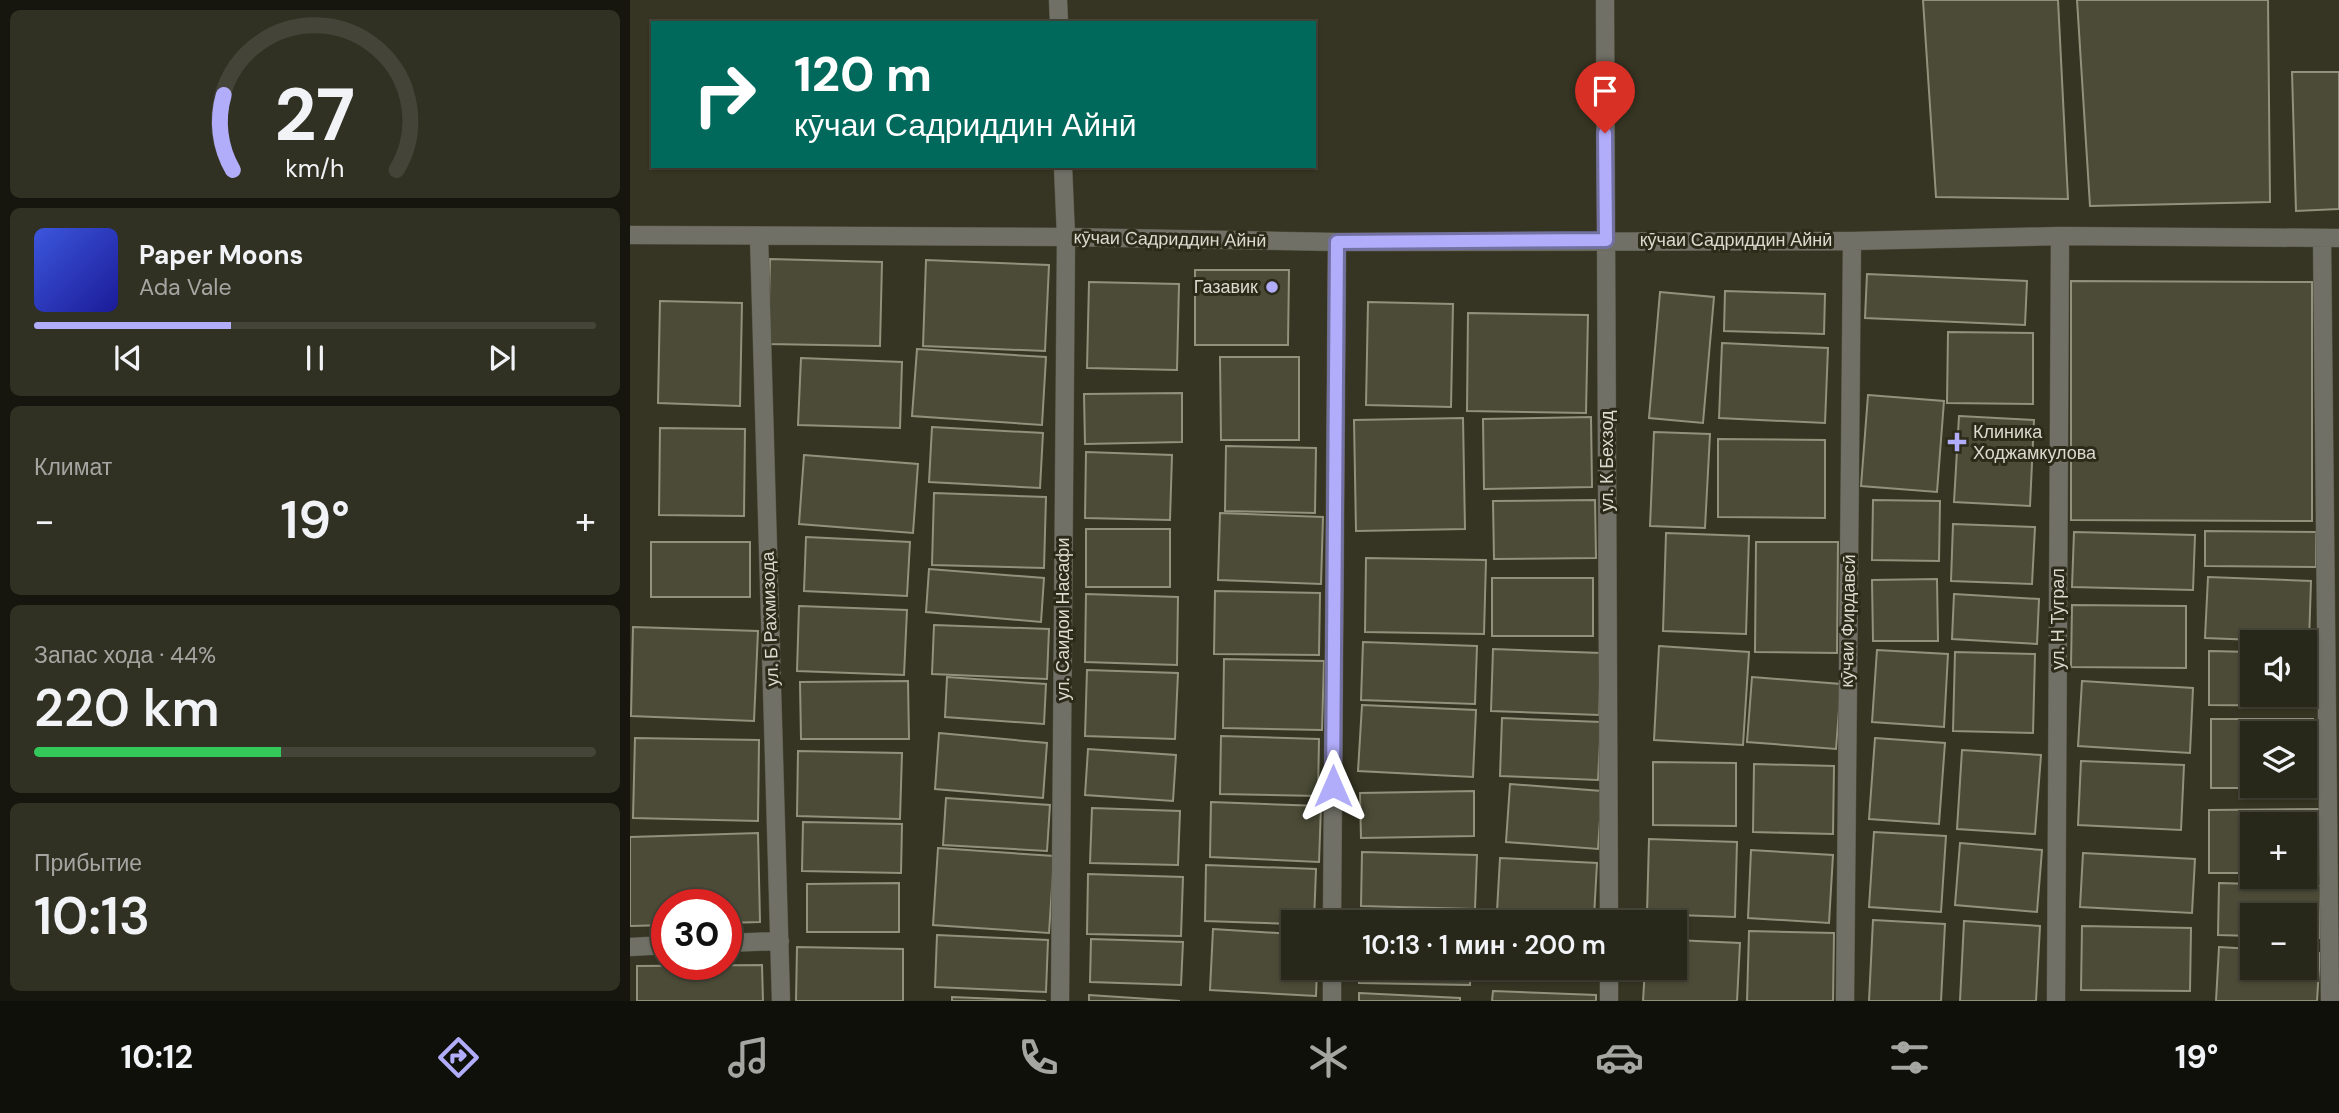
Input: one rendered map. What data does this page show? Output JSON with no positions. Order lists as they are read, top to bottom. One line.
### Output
{"streets":{"street":["кӯчаи Садриддин Айнӣ","ул. К Бехзод","ул. Б Рахмизода","ул. Саидои Насафи","ул. Н Туграл","кӯчаи Фирдавсӣ"]},"crossings":[["кӯчаи Садриддин Айнӣ","ул. К Бехзод"],["кӯчаи Садриддин Айнӣ","ул. Б Рахмизода"],["кӯчаи Садриддин Айнӣ","ул. Саидои Насафи"],["кӯчаи Садриддин Айнӣ","ул. Н Туграл"],["кӯчаи Садриддин Айнӣ","кӯчаи Фирдавсӣ"]],"places":{"other":["Газавик"],"health":["Клиника Ходжамкулова"]},"page":{"turn":["120 m","кӯчаи Садриддин Айнӣ"],"song":["Paper Moons","Ada Vale"],"tile":["Климат",["Запас хода · 44%","220 km"],["Прибытие","10:13"]],"heat":["−","19°","+"],"map_buttons":["+","−"],"limit":"30","trip":"10:13 · 1 мин · 200 m","tabs":["10:12","19°"],"gauge":["27","km/h"]}}
